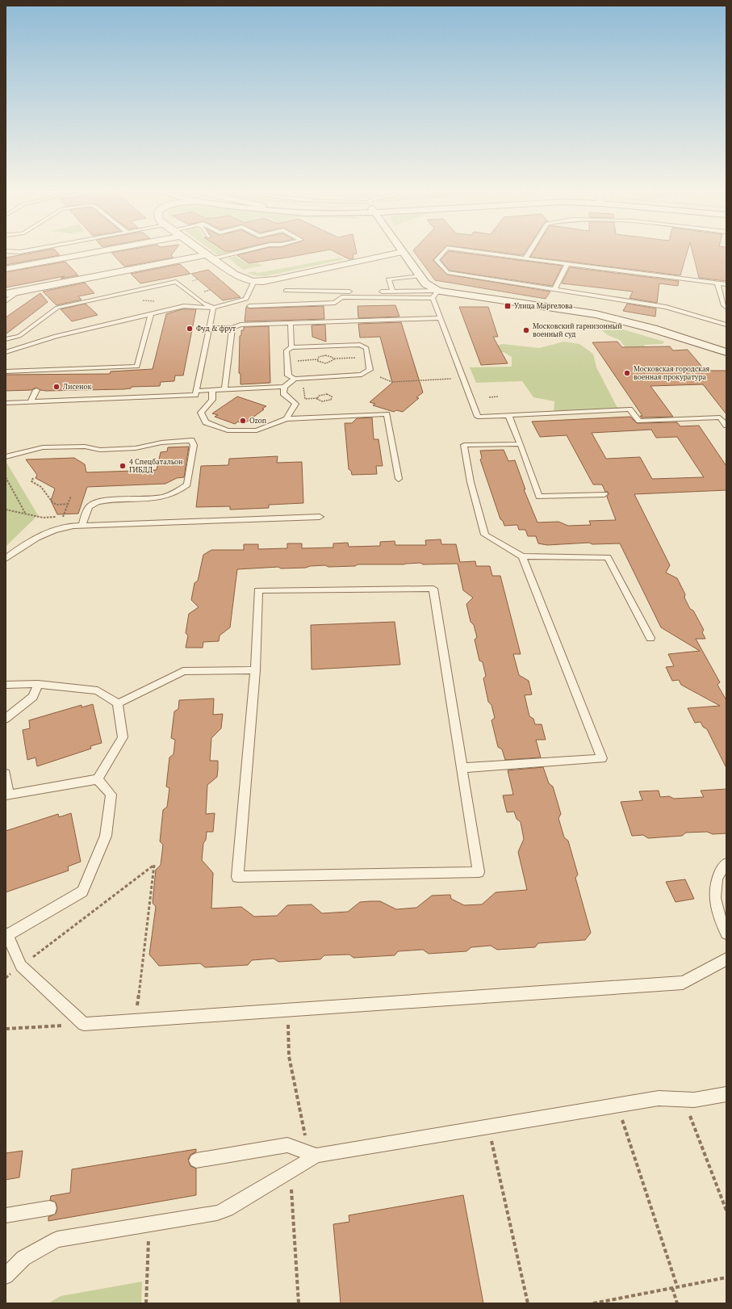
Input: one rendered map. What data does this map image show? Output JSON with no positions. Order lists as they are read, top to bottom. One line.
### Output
{"places":{"transit":["Улица Маргелова"],"other":["Фуд & фрут","Московский гарнизонный военный суд","Московская городская военная прокуратура","Лисенок","Ozon","4 Спецбатальон ГИБДД"]}}
